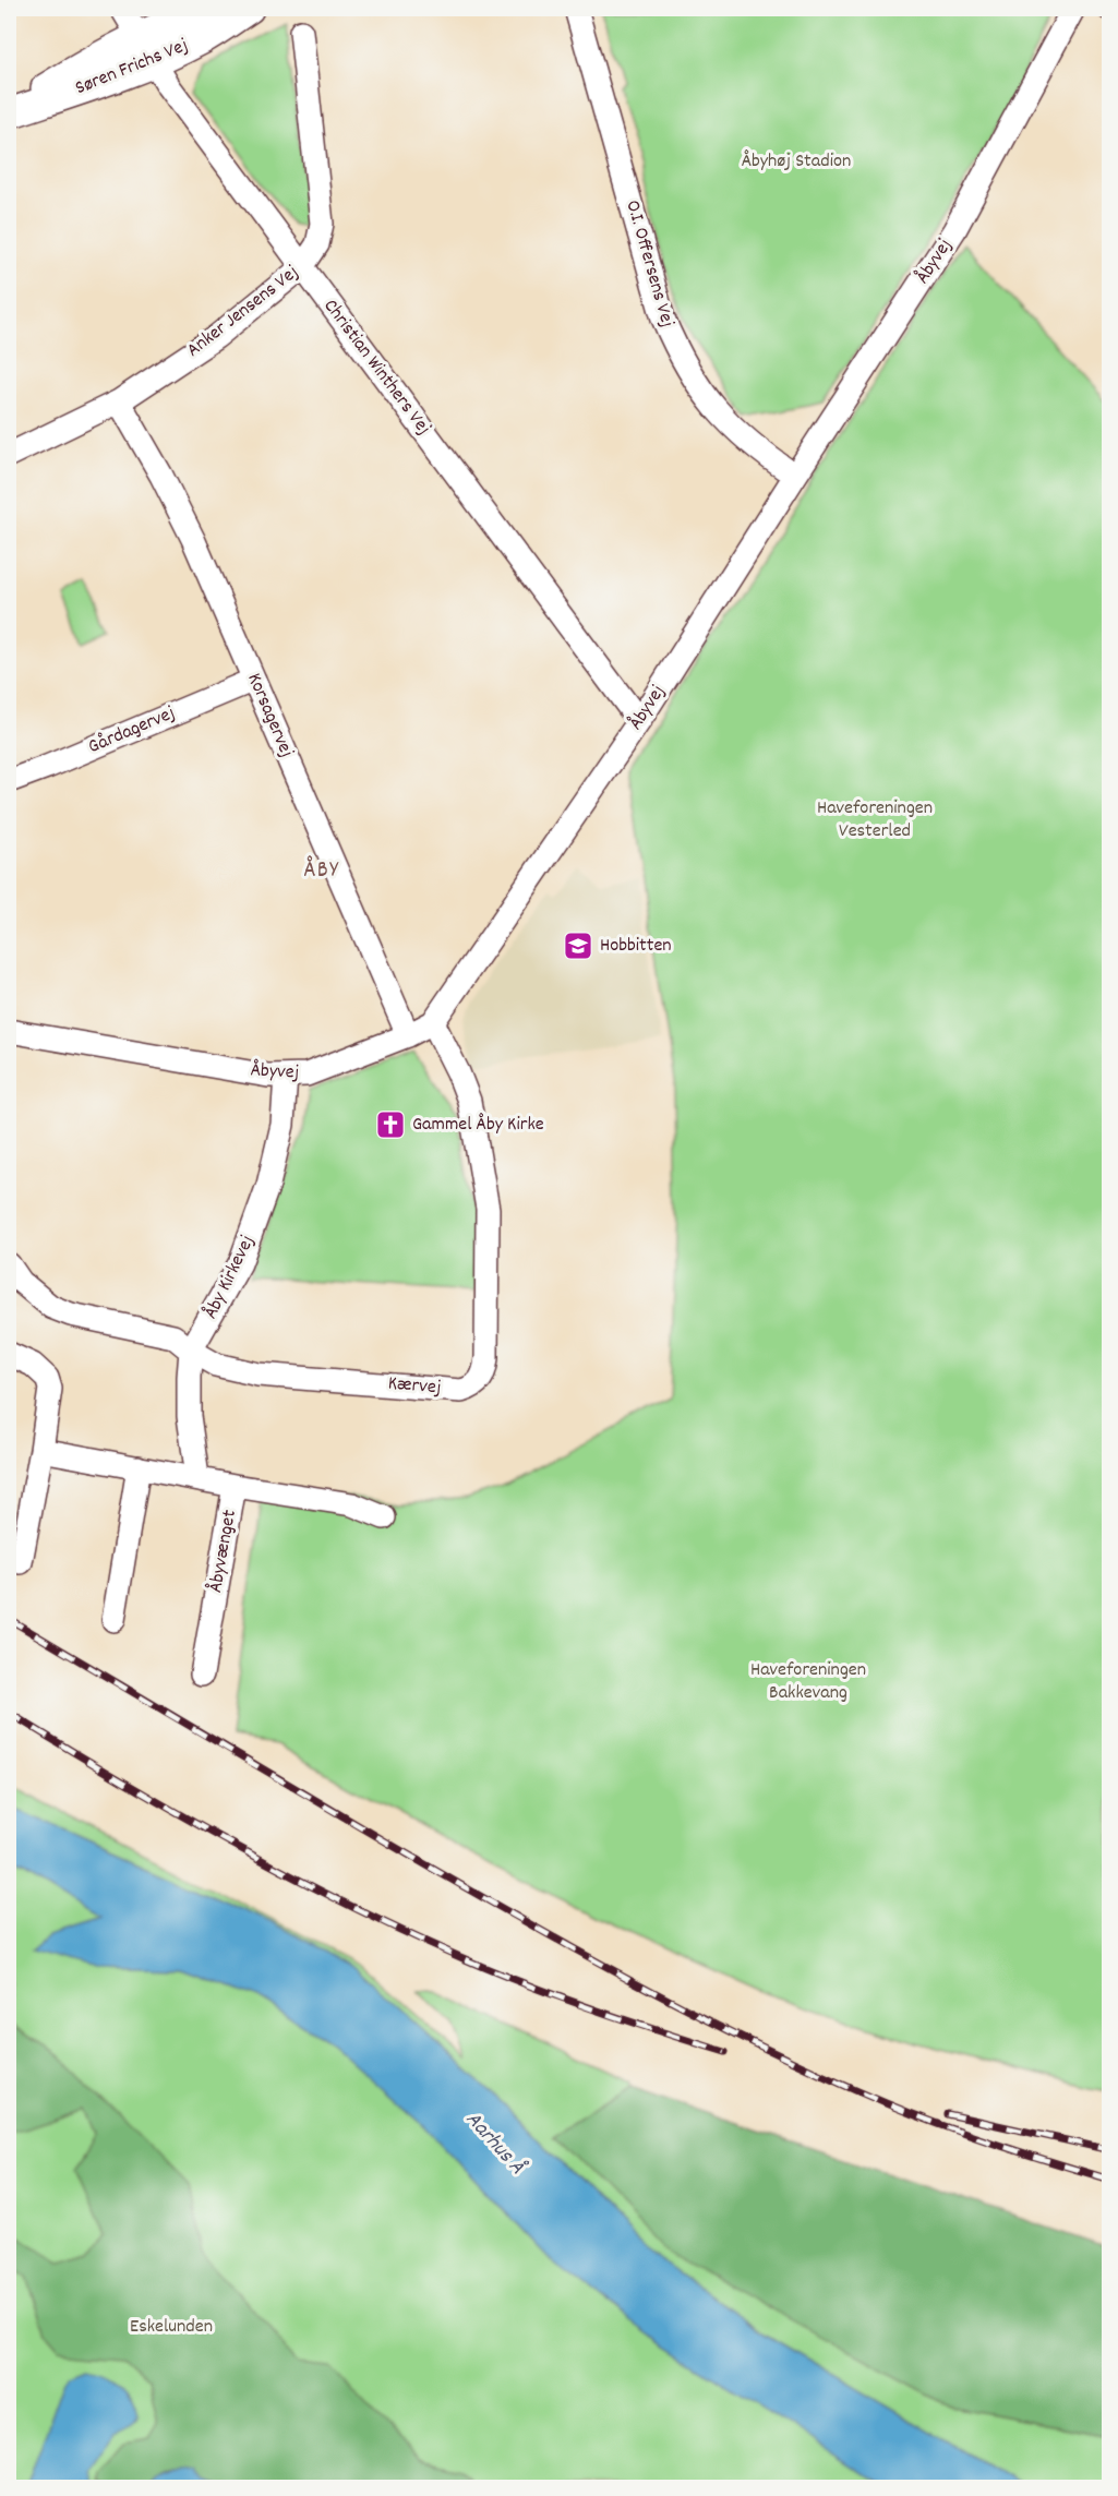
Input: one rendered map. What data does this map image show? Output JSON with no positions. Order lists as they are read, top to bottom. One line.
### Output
{"streets":{"street":["Søren Frichs Vej","Åbyvej","O.I. Offersens Vej","Anker Jensens Vej","Christian Winthers Vej","Korsagervej","Gårdagervej","Åby Kirkevej","Kærvej","Åbyvænget"]},"crossings":[["Søren Frichs Vej","Christian Winthers Vej"],["Åbyvej","O.I. Offersens Vej"],["Åbyvej","Christian Winthers Vej"],["Åbyvej","Korsagervej"],["Åbyvej","Åby Kirkevej"],["Åbyvej","Kærvej"],["Anker Jensens Vej","Christian Winthers Vej"],["Anker Jensens Vej","Korsagervej"],["Korsagervej","Gårdagervej"],["Åby Kirkevej","Kærvej"],["Åby Kirkevej","Åbyvænget"]],"districts":["ÅBY"],"water":["Aarhus Å"],"parks":["Åbyhøj Stadion","Haveforeningen Vesterled","Haveforeningen Bakkevang","Eskelunden"],"places":{"school or university":["Hobbitten"],"church":["Gammel Åby Kirke"]}}
